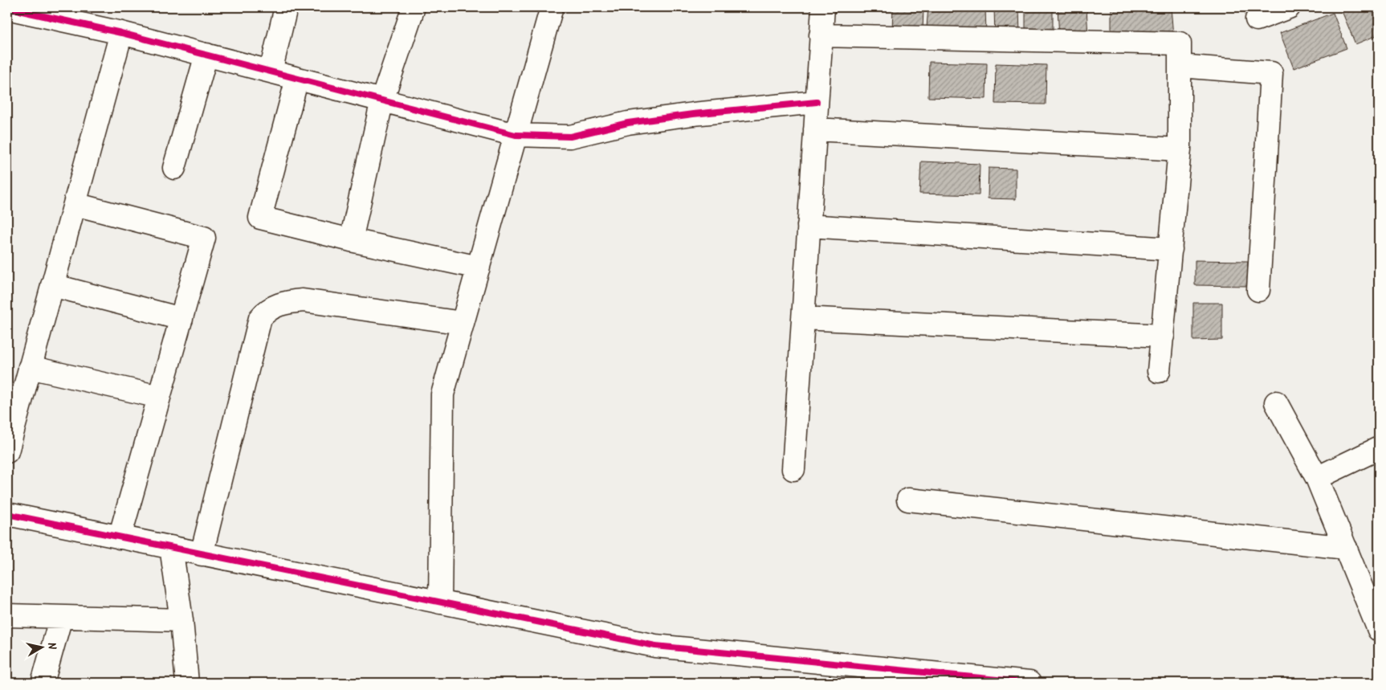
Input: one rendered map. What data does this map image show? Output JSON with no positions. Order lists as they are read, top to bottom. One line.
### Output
{"north":"right"}
